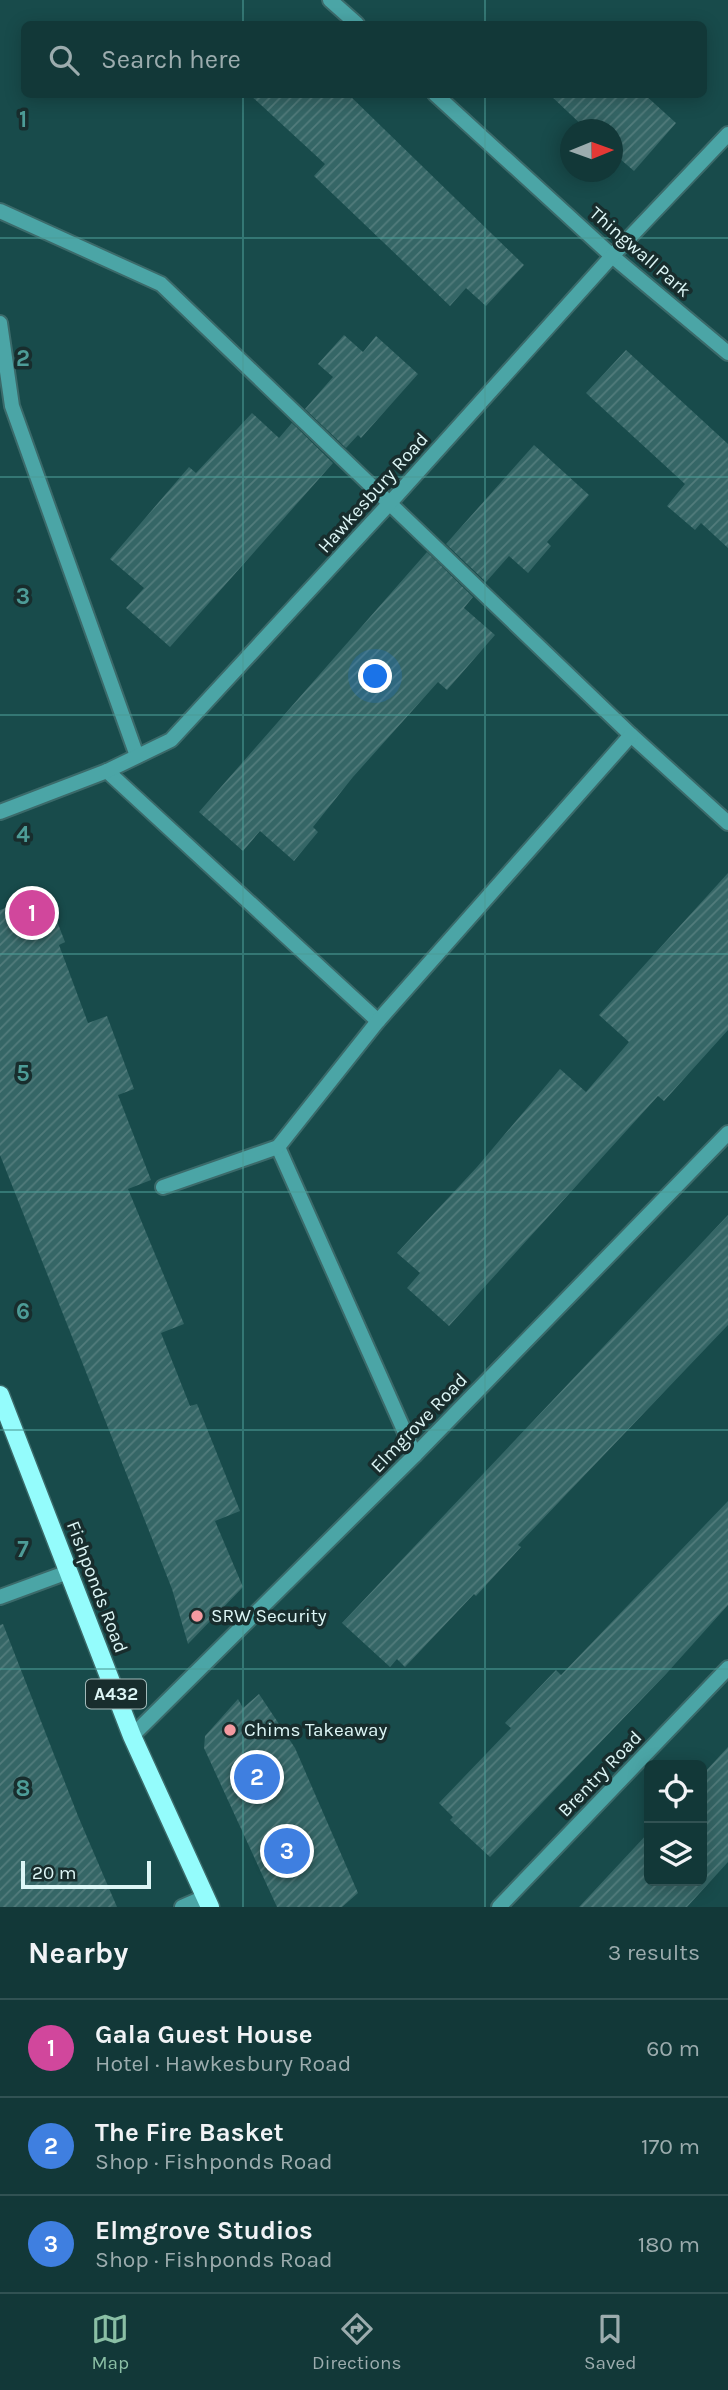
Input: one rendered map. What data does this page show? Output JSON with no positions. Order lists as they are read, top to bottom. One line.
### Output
{"streets":{"main road":["Fishponds Road","A432"],"street":["Thingwall Park","Hawkesbury Road","Elmgrove Road","Brentry Road"]},"crossings":[["Thingwall Park","Hawkesbury Road"],["Elmgrove Road","Fishponds Road"]],"places":["SRW Security","Chims Takeaway"],"scale_bar":"20 m","north":"right","page":{"search":"Search here","pins":["1","2","3"],"scale":"20 m","heading":["Nearby","3 results"],"list":[{"mark":"1","name":"Gala Guest House","note":"Hotel · Hawkesbury Road","value":"60 m"},{"mark":"2","name":"The Fire Basket","note":"Shop · Fishponds Road","value":"170 m"},{"mark":"3","name":"Elmgrove Studios","note":"Shop · Fishponds Road","value":"180 m"}],"nav":["Map","Directions","Saved"]},"grid":{"rows":["1","2","3","4","5","6","7","8"]}}
